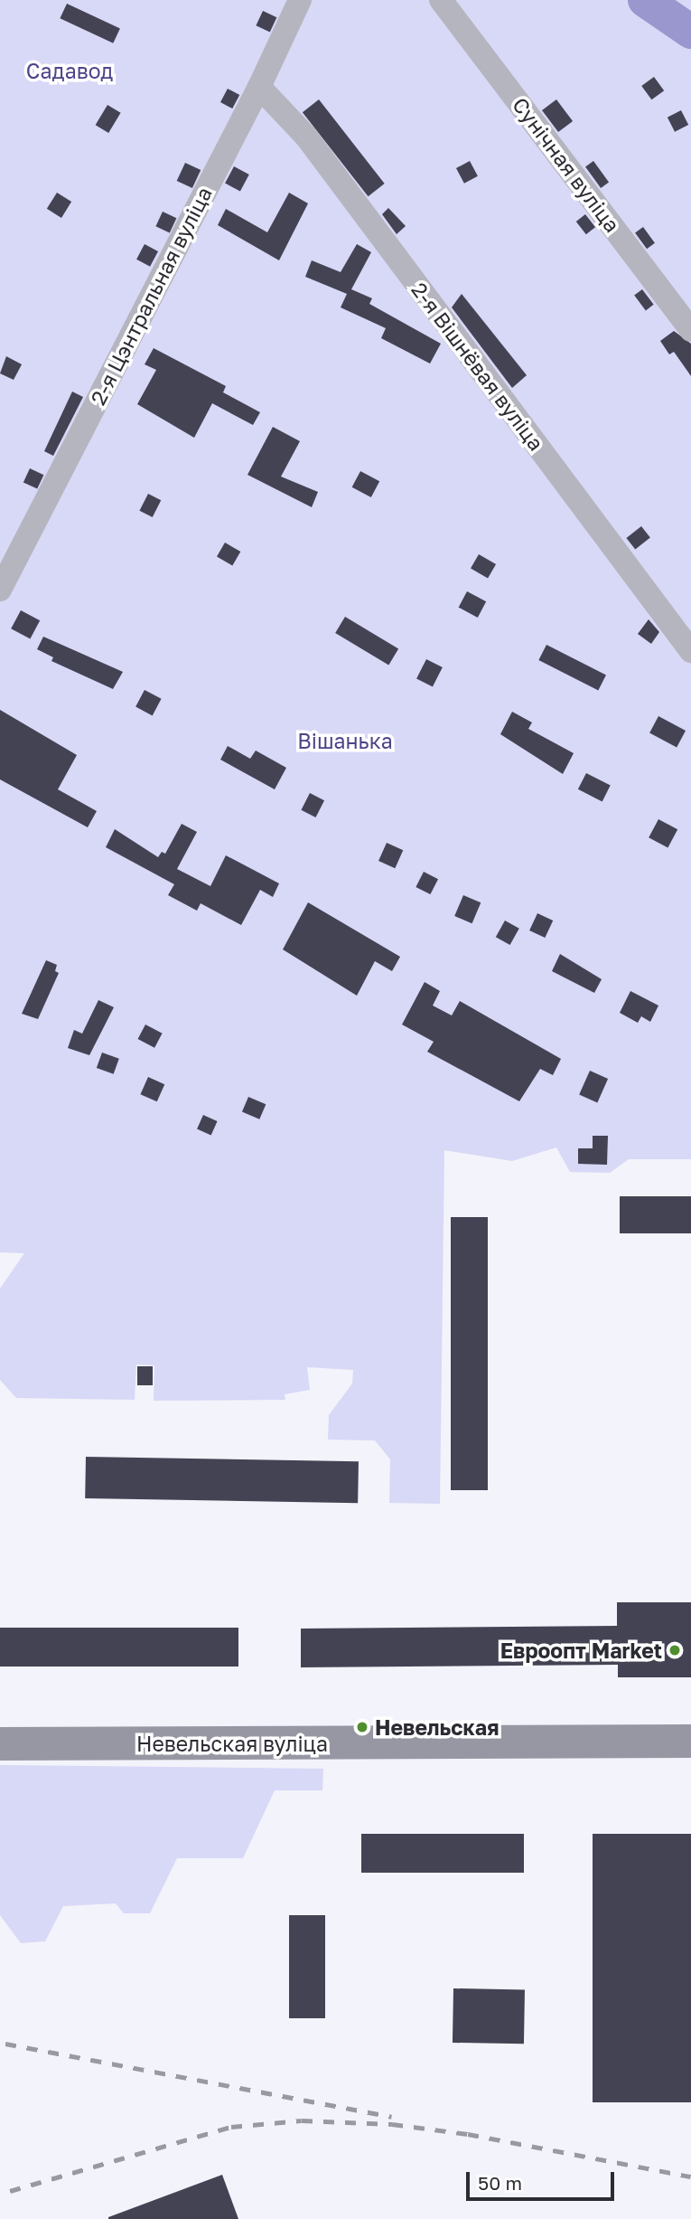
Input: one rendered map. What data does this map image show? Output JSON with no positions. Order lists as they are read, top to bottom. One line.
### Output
{"streets":{"street":["Сунічная вуліца","2-я Цэнтральная вуліца","2-я Вішнёвая вуліца","Невельская вуліца"]},"crossings":[["2-я Цэнтральная вуліца","2-я Вішнёвая вуліца"]],"parks":["Садавод","Вішанька"],"places":["Евроопт Market","Невельская"],"scale_bar":"50 m"}
